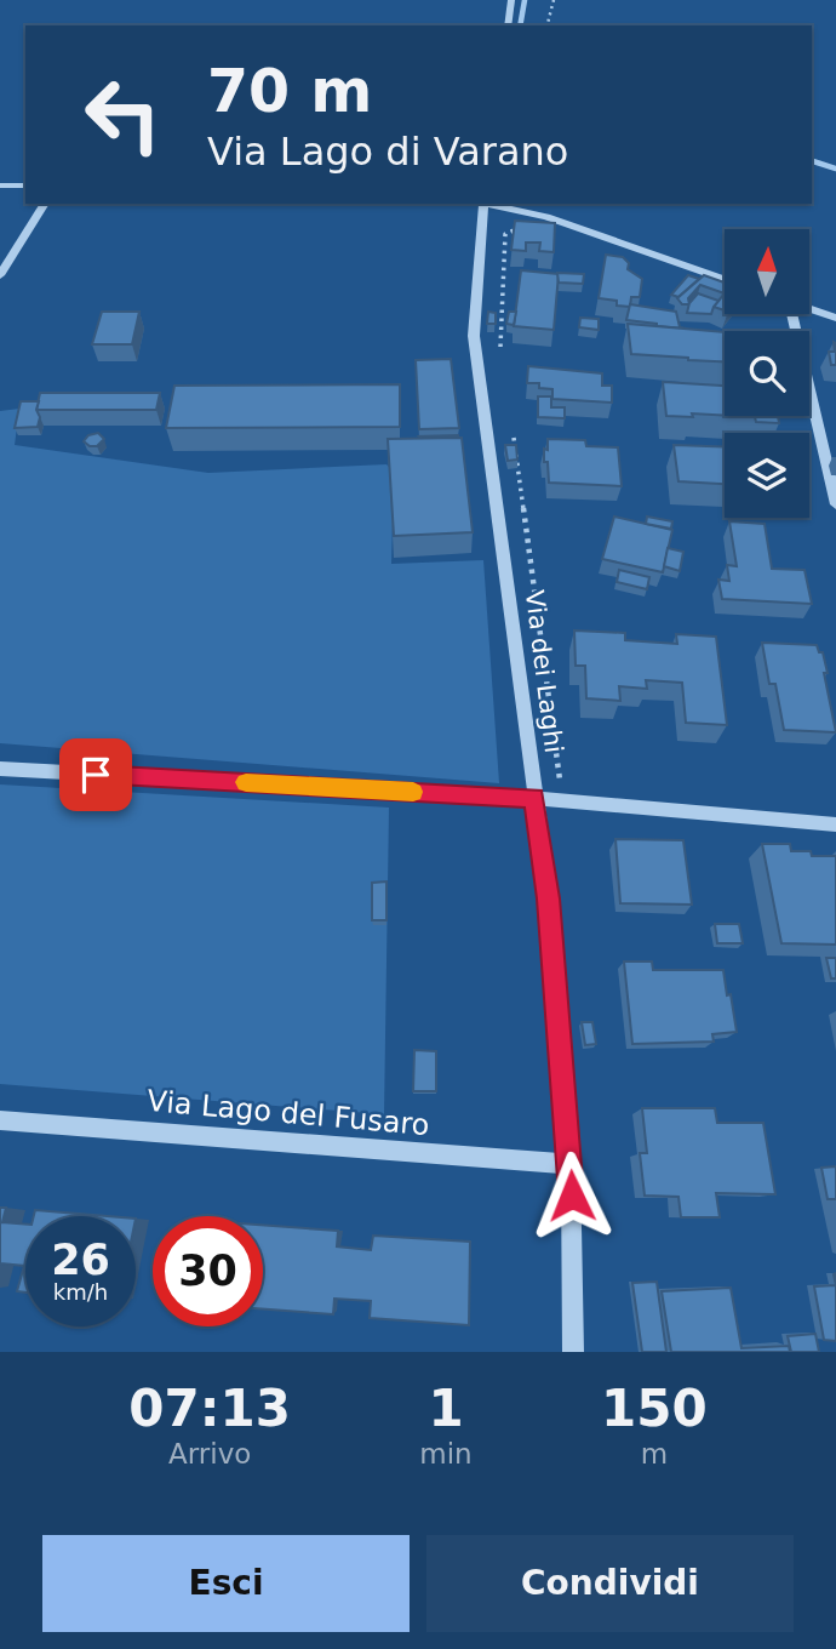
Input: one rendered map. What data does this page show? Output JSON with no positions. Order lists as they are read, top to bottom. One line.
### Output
{"streets":{"street":["Via dei Laghi","Via Lago del Fusaro"]},"crossings":[["Via dei Laghi","Via Lago del Fusaro"]],"north":"top","page":{"turn":["70 m","Via Lago di Varano"],"speed":"26 km/h","limit":"30","eta":["07:13","Arrivo","1","min","150","m"],"buttons":["Esci","Condividi"]}}
